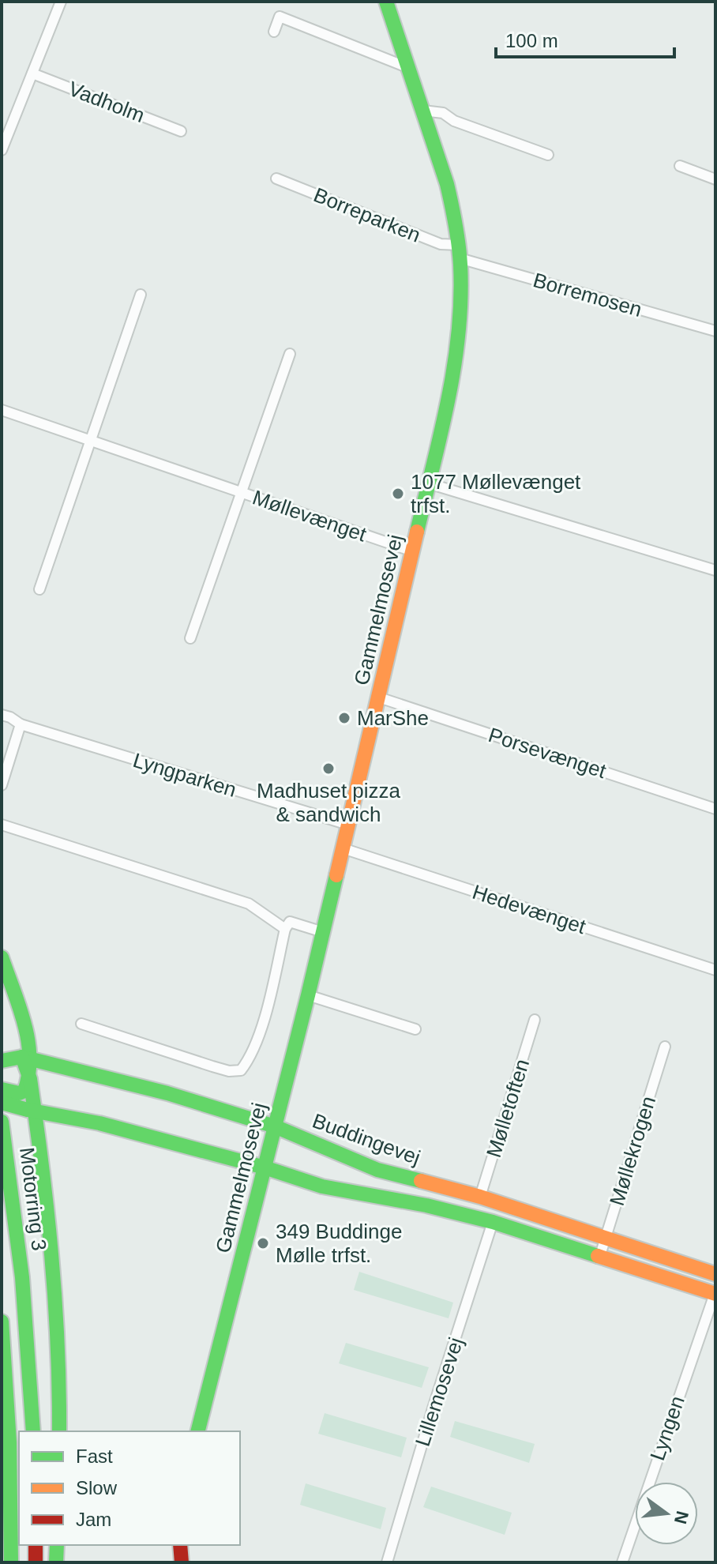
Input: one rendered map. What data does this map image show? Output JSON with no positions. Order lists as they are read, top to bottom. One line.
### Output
{"streets":{"main road":["Gammelmosevej","Buddingevej","Motorring 3"],"street":["Vadholm","Borreparken","Borremosen","Møllevænget","Porsevænget","Lyngparken","Hedevænget","Mølletoften","Møllekrogen","Lillemosevej","Lyngen"]},"crossings":[["Borreparken","Borremosen"],["Borreparken","Gammelmosevej"],["Borremosen","Gammelmosevej"],["Møllevænget","Gammelmosevej"],["Gammelmosevej","Porsevænget"],["Gammelmosevej","Lyngparken"],["Gammelmosevej","Hedevænget"],["Gammelmosevej","Buddingevej"],["Mølletoften","Buddingevej"],["Buddingevej","Møllekrogen"]],"places":["1077 Møllevænget trfst.","MarShe","Madhuset pizza & sandwich","349 Buddinge Mølle trfst."],"legend":["Fast","Slow","Jam"],"scale_bar":"100 m","north":"right"}
